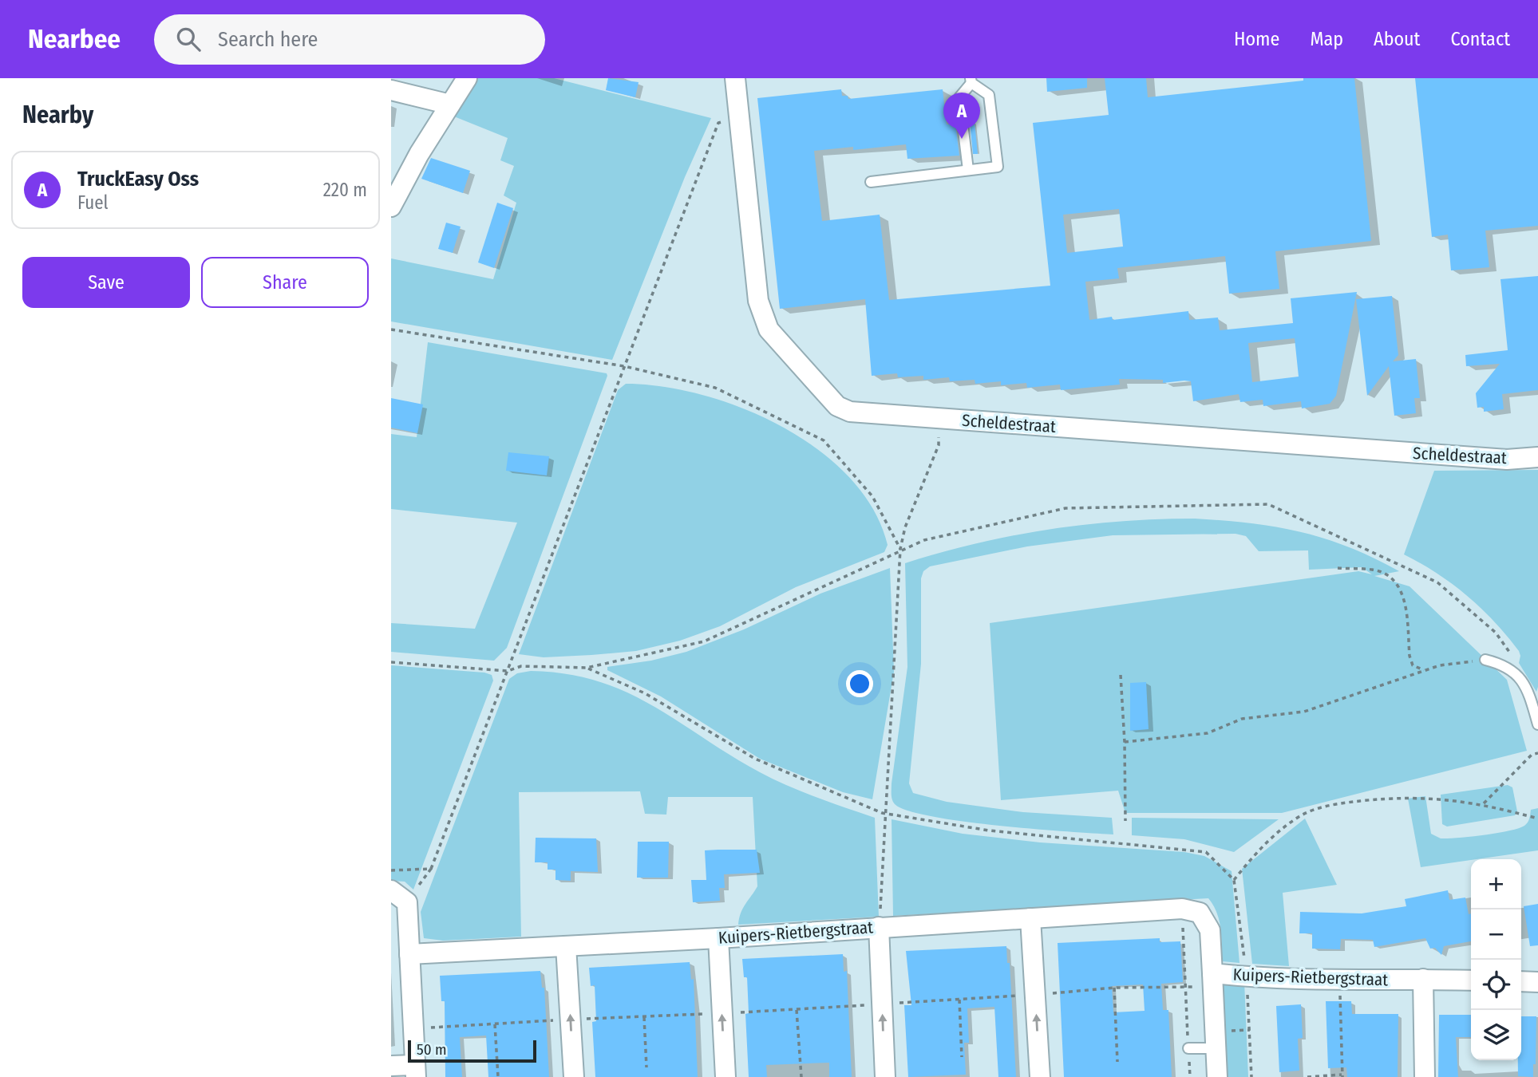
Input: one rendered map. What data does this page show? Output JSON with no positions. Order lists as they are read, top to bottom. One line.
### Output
{"streets":{"street":["Scheldestraat","Kuipers-Rietbergstraat"]},"scale_bar":"50 m","page":{"header":"Nearbee","search":"Search here","nav":["Home","Map","About","Contact"],"heading":"Nearby","pins":"A","list":[{"mark":"A","name":"TruckEasy Oss","note":"Fuel","value":"220 m"}],"buttons":["Save","Share"],"map_buttons":["+","−"],"scale":"50 m"}}
